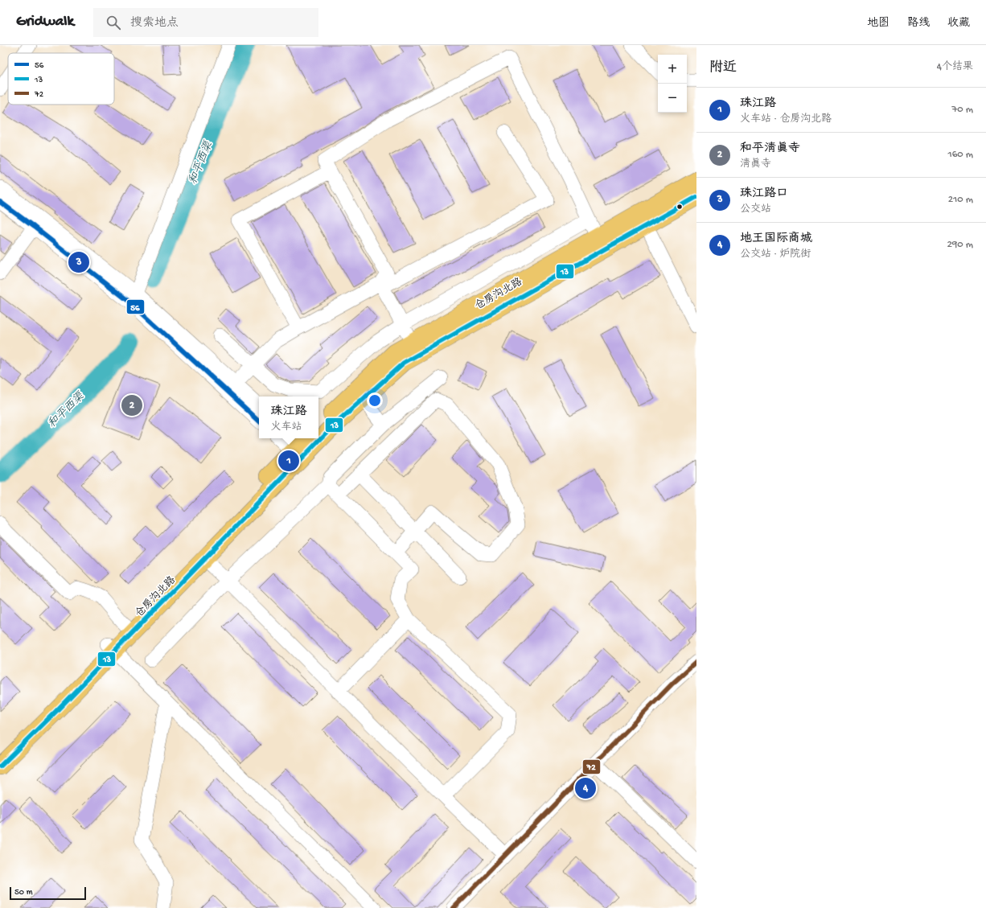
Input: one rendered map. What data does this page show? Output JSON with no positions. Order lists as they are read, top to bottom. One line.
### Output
{"streets":{"main road":["仓房沟北路"]},"water":["和平西渠"],"lines":["transit line 13","transit line 56","transit line 72"],"legend":["56","13","72"],"scale_bar":"50 m","page":{"header":"Gridwalk","search":"搜索地点","nav":["地图","路线","收藏"],"heading":["附近","4个结果"],"map_buttons":["+","−"],"list":[{"mark":"1","name":"珠江路","note":"火车站 · 仓房沟北路","value":"70 m"},{"mark":"2","name":"和平清真寺","note":"清真寺","value":"160 m"},{"mark":"3","name":"珠江路口","note":"公交站","value":"210 m"},{"mark":"4","name":"地王国际商城","note":"公交站 · 炉院街","value":"290 m"}],"pins":["3","2","1","4"],"popup":["珠江路","火车站"],"scale":"50 m"}}
